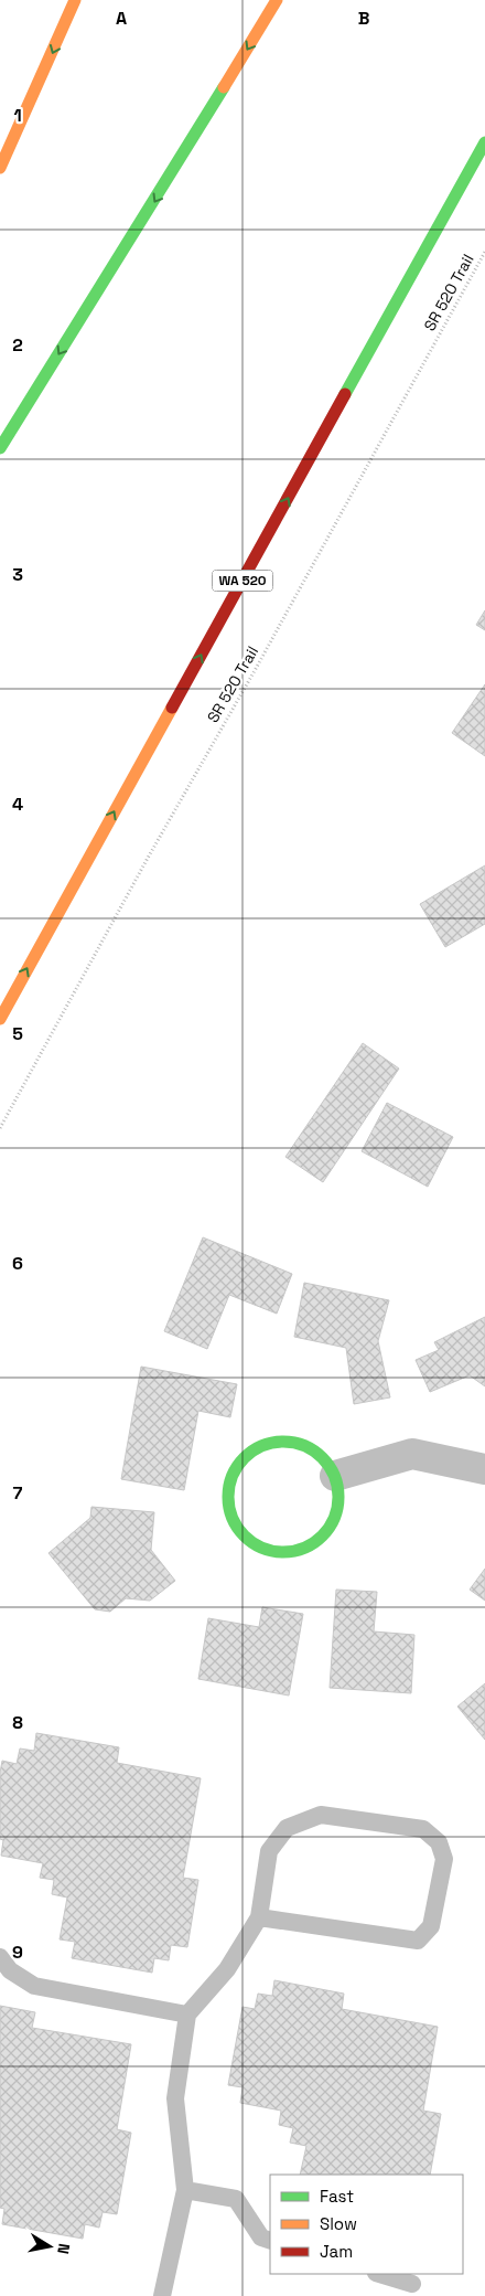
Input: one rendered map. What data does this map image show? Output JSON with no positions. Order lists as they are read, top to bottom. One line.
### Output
{"streets":{"main road":["WA 520"],"path":["SR 520 Trail"]},"legend":["Fast","Slow","Jam"],"north":"right","grid":{"columns":["A","B"],"rows":["1","2","3","4","5","6","7","8","9"]}}
